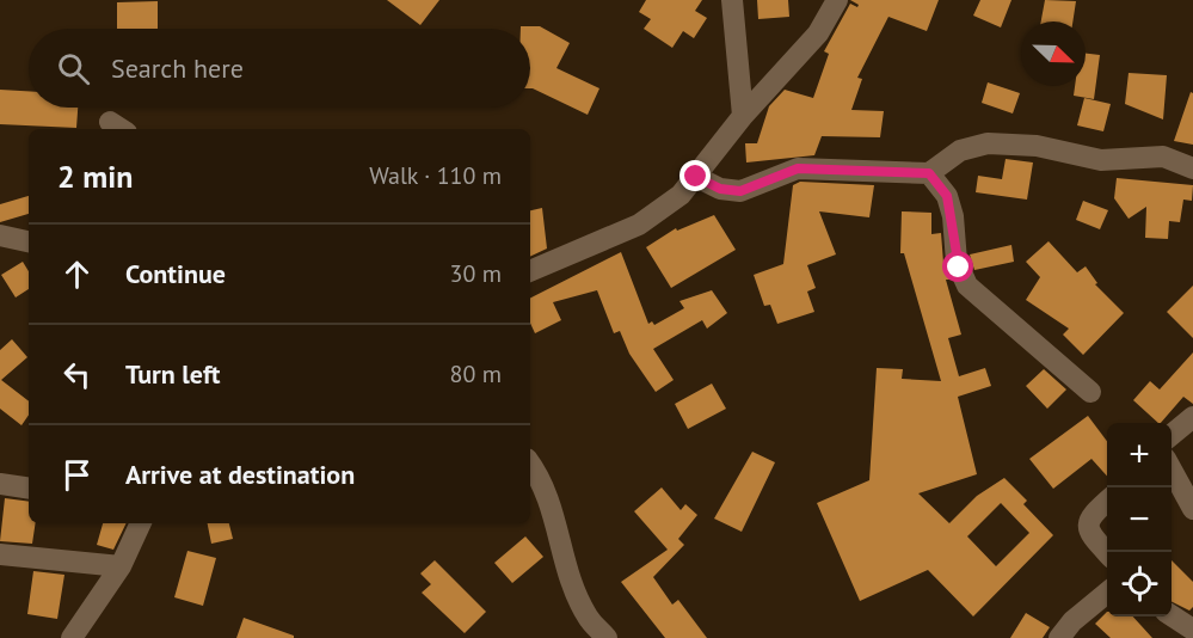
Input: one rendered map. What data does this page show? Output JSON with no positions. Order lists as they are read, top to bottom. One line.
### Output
{"north":"bottom right","page":{"search":"Search here","heading":["2 min","Walk · 110 m"],"list":[["Continue","30 m"],["Turn left","80 m"],"Arrive at destination"],"map_buttons":["+","−"]}}
